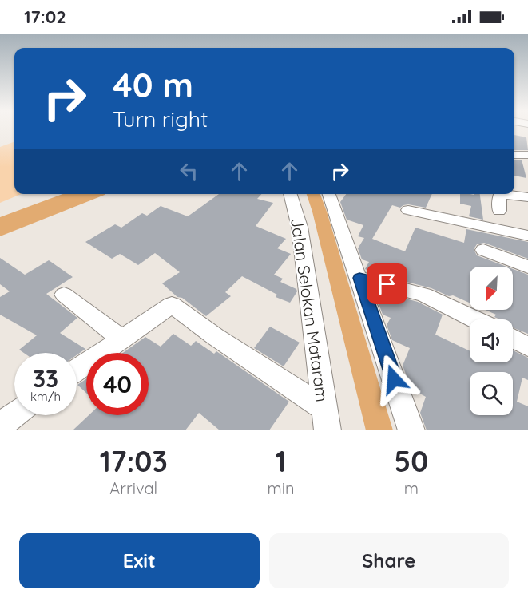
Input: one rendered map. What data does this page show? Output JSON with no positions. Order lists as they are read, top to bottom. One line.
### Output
{"streets":{"street":["Jalan Selokan Mataram"]},"north":"bottom left","page":{"status":"17:02","turn":["40 m","Turn right"],"speed":"33 km/h","limit":"40","eta":["17:03","Arrival","1","min","50","m"],"buttons":["Exit","Share"]}}
